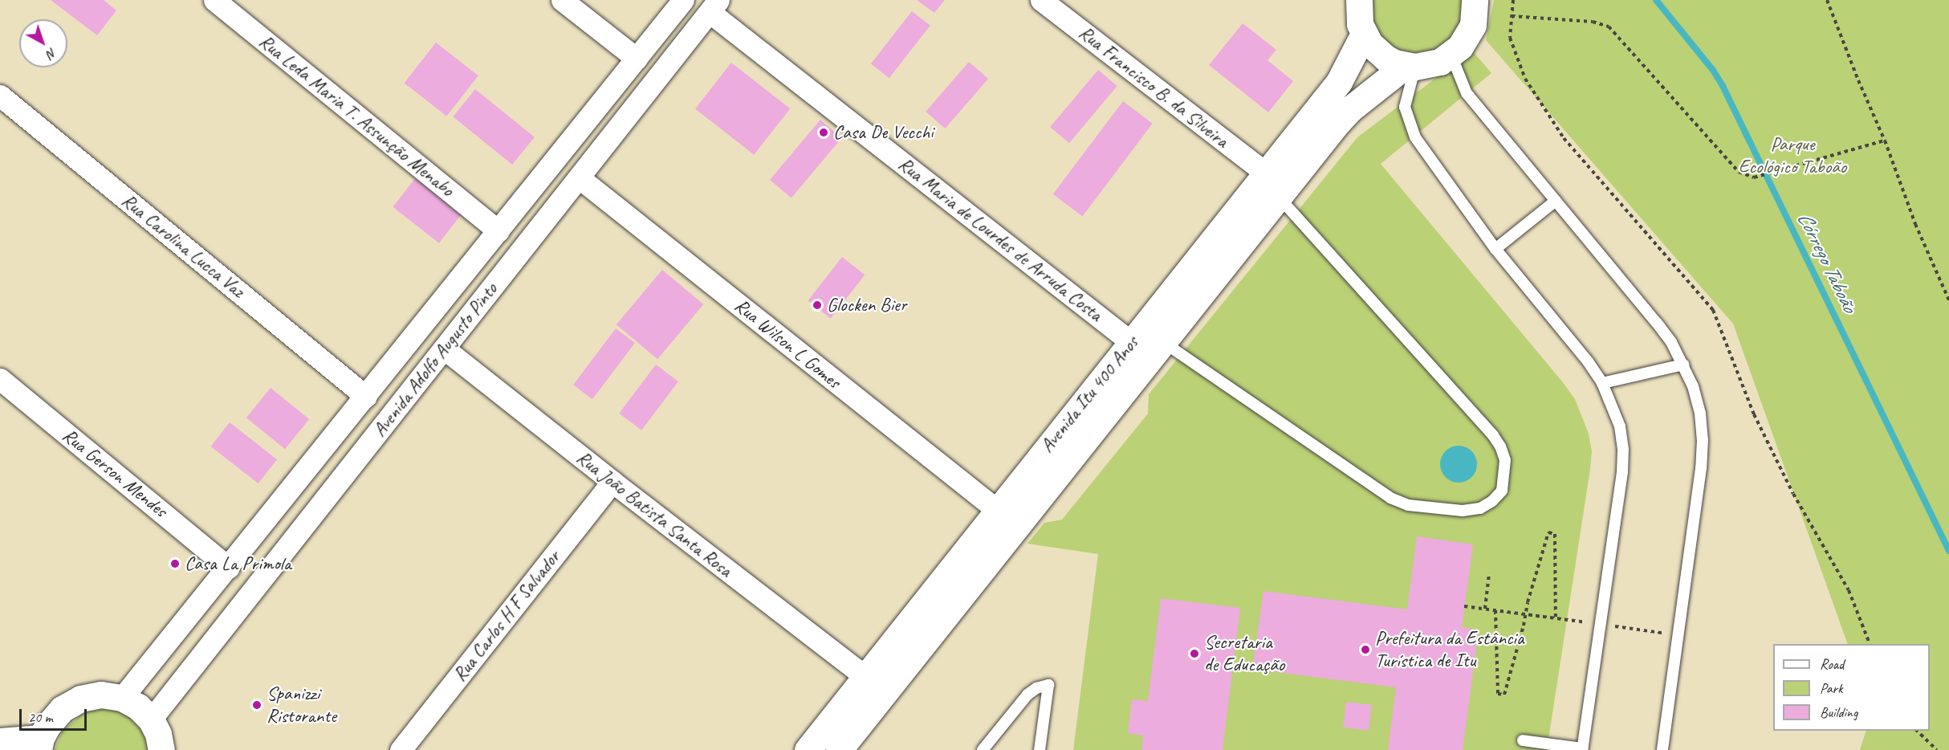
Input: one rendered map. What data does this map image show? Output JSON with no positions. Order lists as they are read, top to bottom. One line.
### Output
{"streets":{"street":["Rua Francisco B. da Silveira","Rua Leda Maria T. Assunção Menabo","Rua Maria de Lourdes de Arruda Costa","Rua Carolina Lucca Vaz","Rua Wilson L Gomes","Avenida Adolfo Augusto Pinto","Avenida Itu 400 Anos","Rua Gerson Mendes","Rua João Batista Santa Rosa","Rua Carlos H F Salvador"]},"crossings":[["Rua Francisco B. da Silveira","Avenida Itu 400 Anos"],["Rua Leda Maria T. Assunção Menabo","Avenida Adolfo Augusto Pinto"],["Rua Maria de Lourdes de Arruda Costa","Avenida Adolfo Augusto Pinto"],["Rua Maria de Lourdes de Arruda Costa","Avenida Itu 400 Anos"],["Rua Carolina Lucca Vaz","Avenida Adolfo Augusto Pinto"],["Rua Wilson L Gomes","Avenida Adolfo Augusto Pinto"],["Rua Wilson L Gomes","Avenida Itu 400 Anos"],["Avenida Adolfo Augusto Pinto","Rua Gerson Mendes"],["Avenida Adolfo Augusto Pinto","Rua João Batista Santa Rosa"],["Avenida Itu 400 Anos","Rua João Batista Santa Rosa"],["Rua João Batista Santa Rosa","Rua Carlos H F Salvador"]],"water":["Córrego Taboão"],"parks":["Parque Ecológico Taboão"],"places":["Casa De Vecchi","Glocken Bier","Casa La Primola","Prefeitura da Estância Turística de Itu","Secretaria de Educação","Spanizzi Ristorante"],"legend":["Road","Park","Building"],"scale_bar":"20 m","north":"bottom right"}
